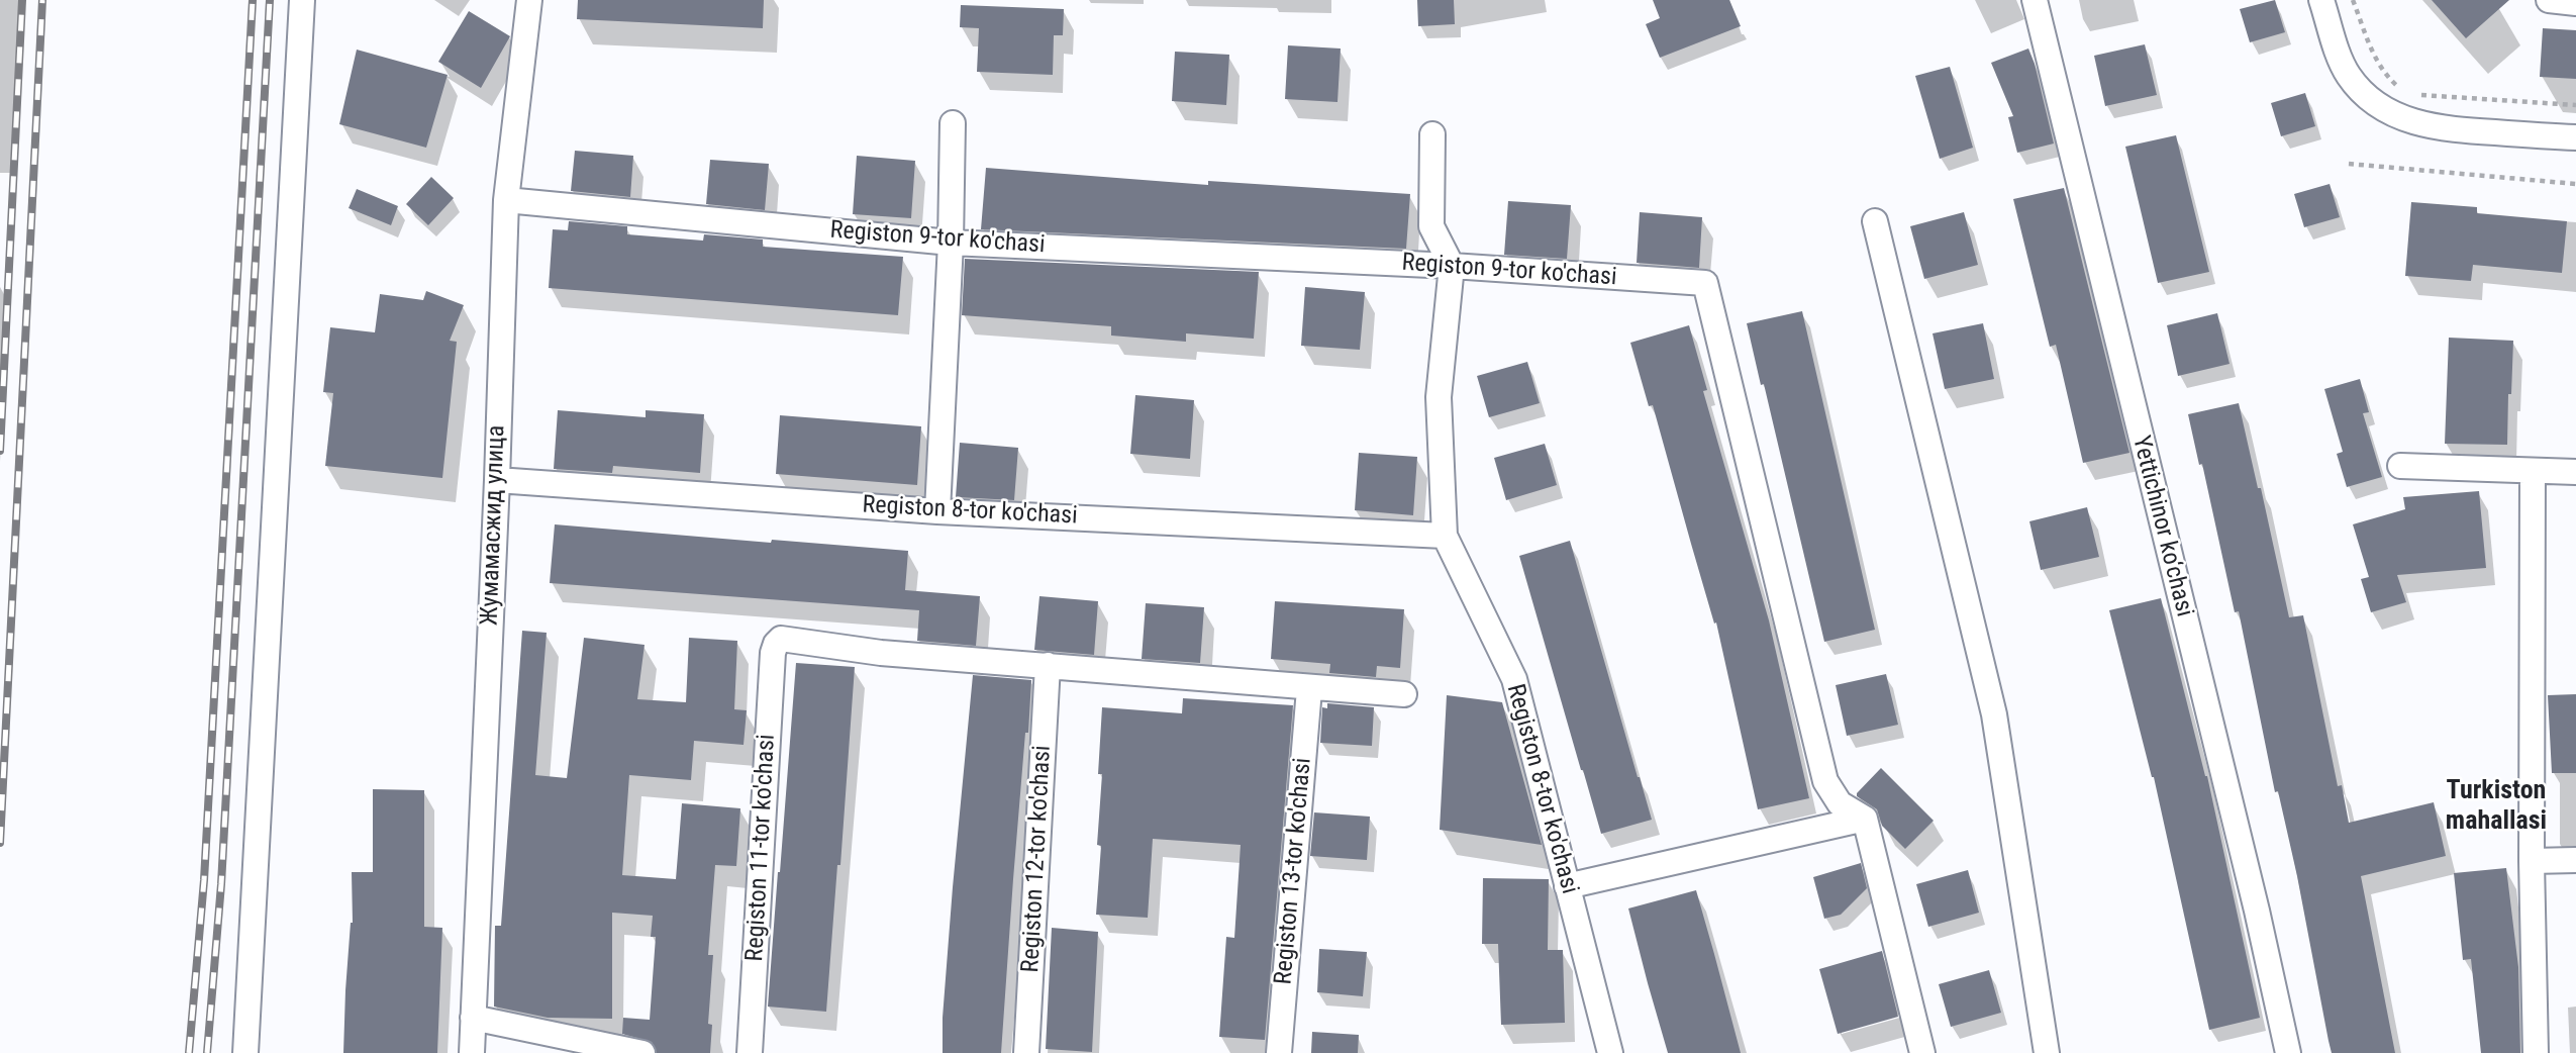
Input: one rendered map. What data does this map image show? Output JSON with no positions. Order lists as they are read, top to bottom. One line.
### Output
{"streets":{"street":["Registon 9-tor ko'chasi","Registon 8-tor ko'chasi","Жумамасжид улица","Yettichinor ko‘chasi","Registon 11-tor ko'chasi","Registon 12-tor ko'chasi","Registon 13-tor ko'chasi"]},"crossings":[["Registon 9-tor ko'chasi","Registon 8-tor ko'chasi"],["Registon 9-tor ko'chasi","Жумамасжид улица"],["Registon 8-tor ko'chasi","Жумамасжид улица"],["Registon 11-tor ko'chasi","Registon 12-tor ko'chasi"]],"districts":["Turkiston mahallasi"]}
